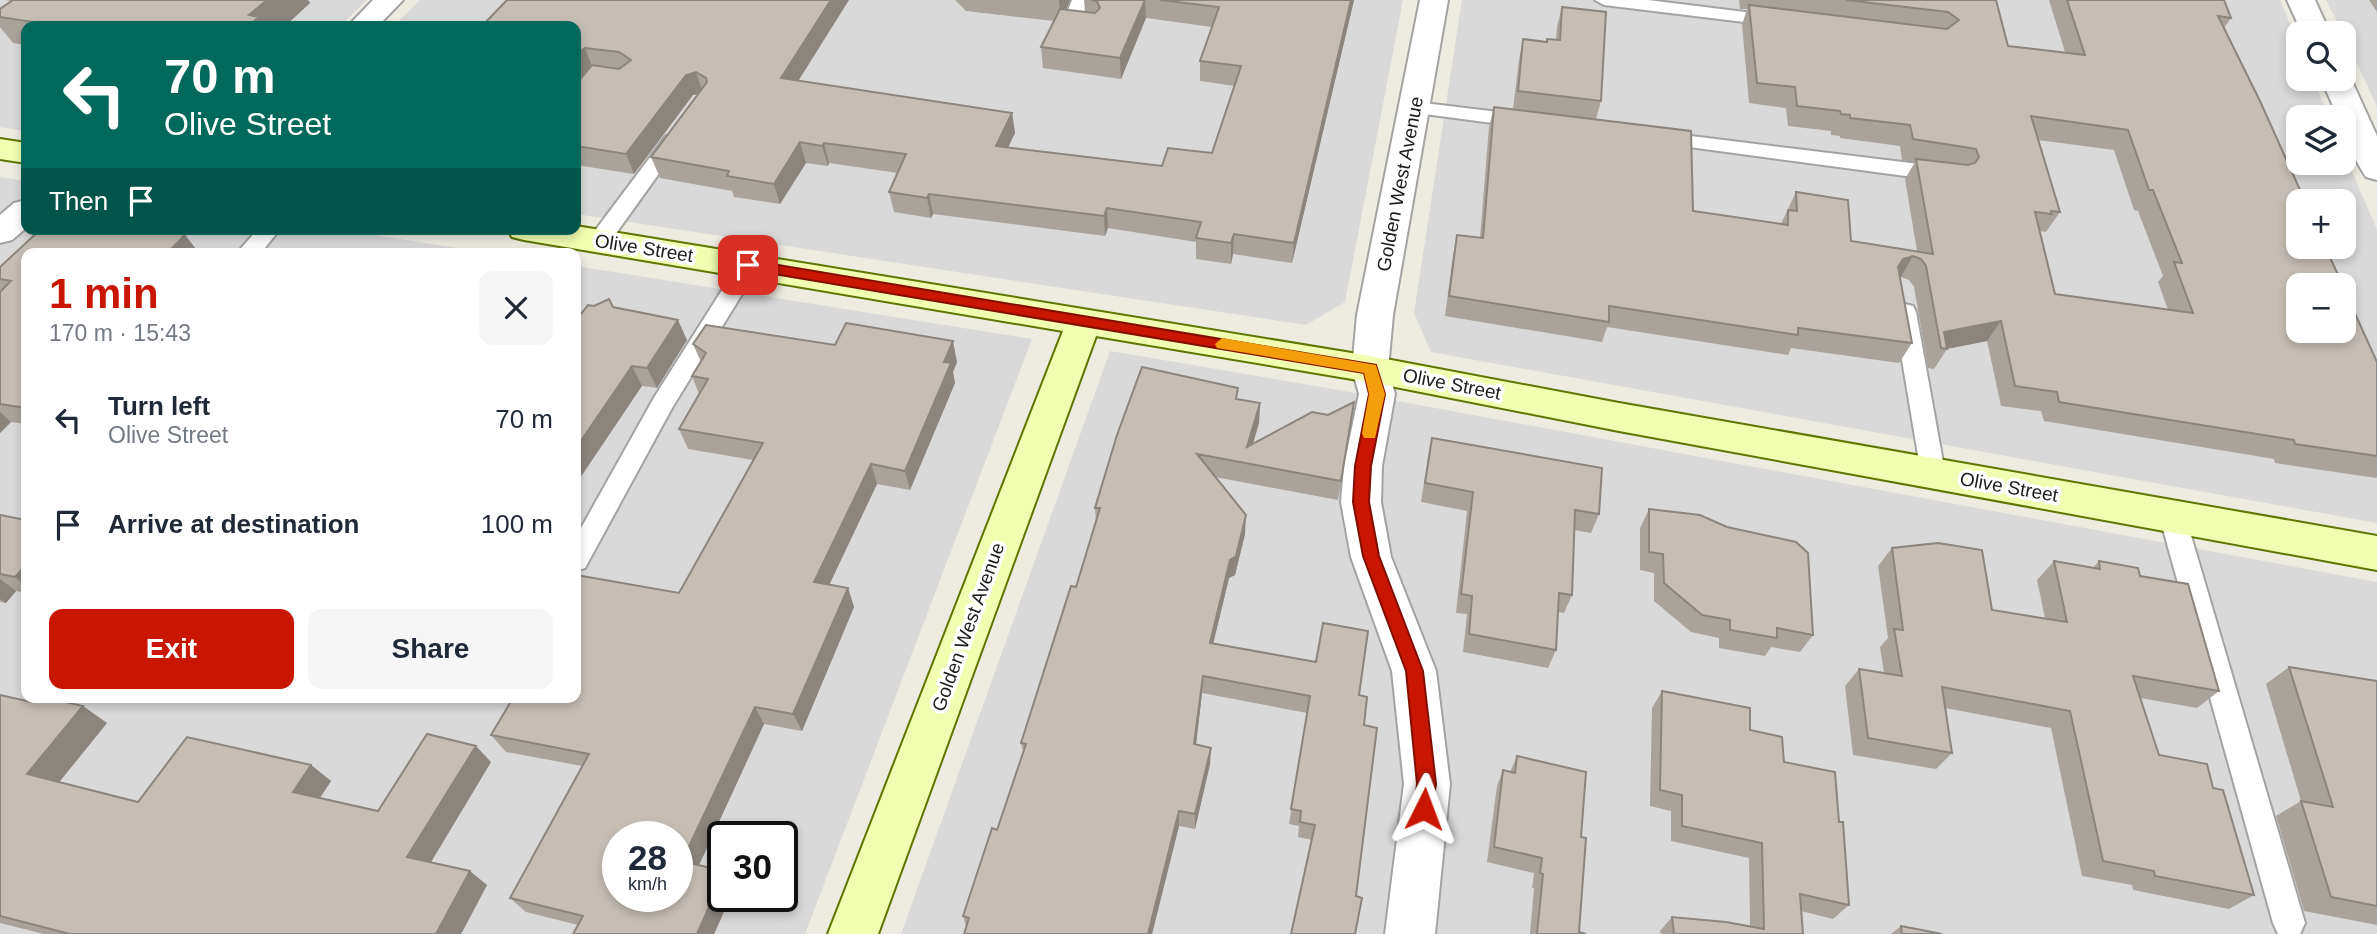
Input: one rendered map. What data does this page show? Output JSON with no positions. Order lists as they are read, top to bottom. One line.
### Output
{"streets":{"street":["Golden West Avenue","Olive Street"]},"crossings":[["Golden West Avenue","Olive Street"]],"page":{"map_buttons":["+","−"],"turn":["70 m","Olive Street"],"then":"Then","heading":["1 min","170 m · 15:43"],"list":[{"name":"Turn left","note":"Olive Street","value":"70 m"},{"name":"Arrive at destination","value":"100 m"}],"buttons":["Exit","Share"],"speed":"28 km/h","limit":"30"}}
